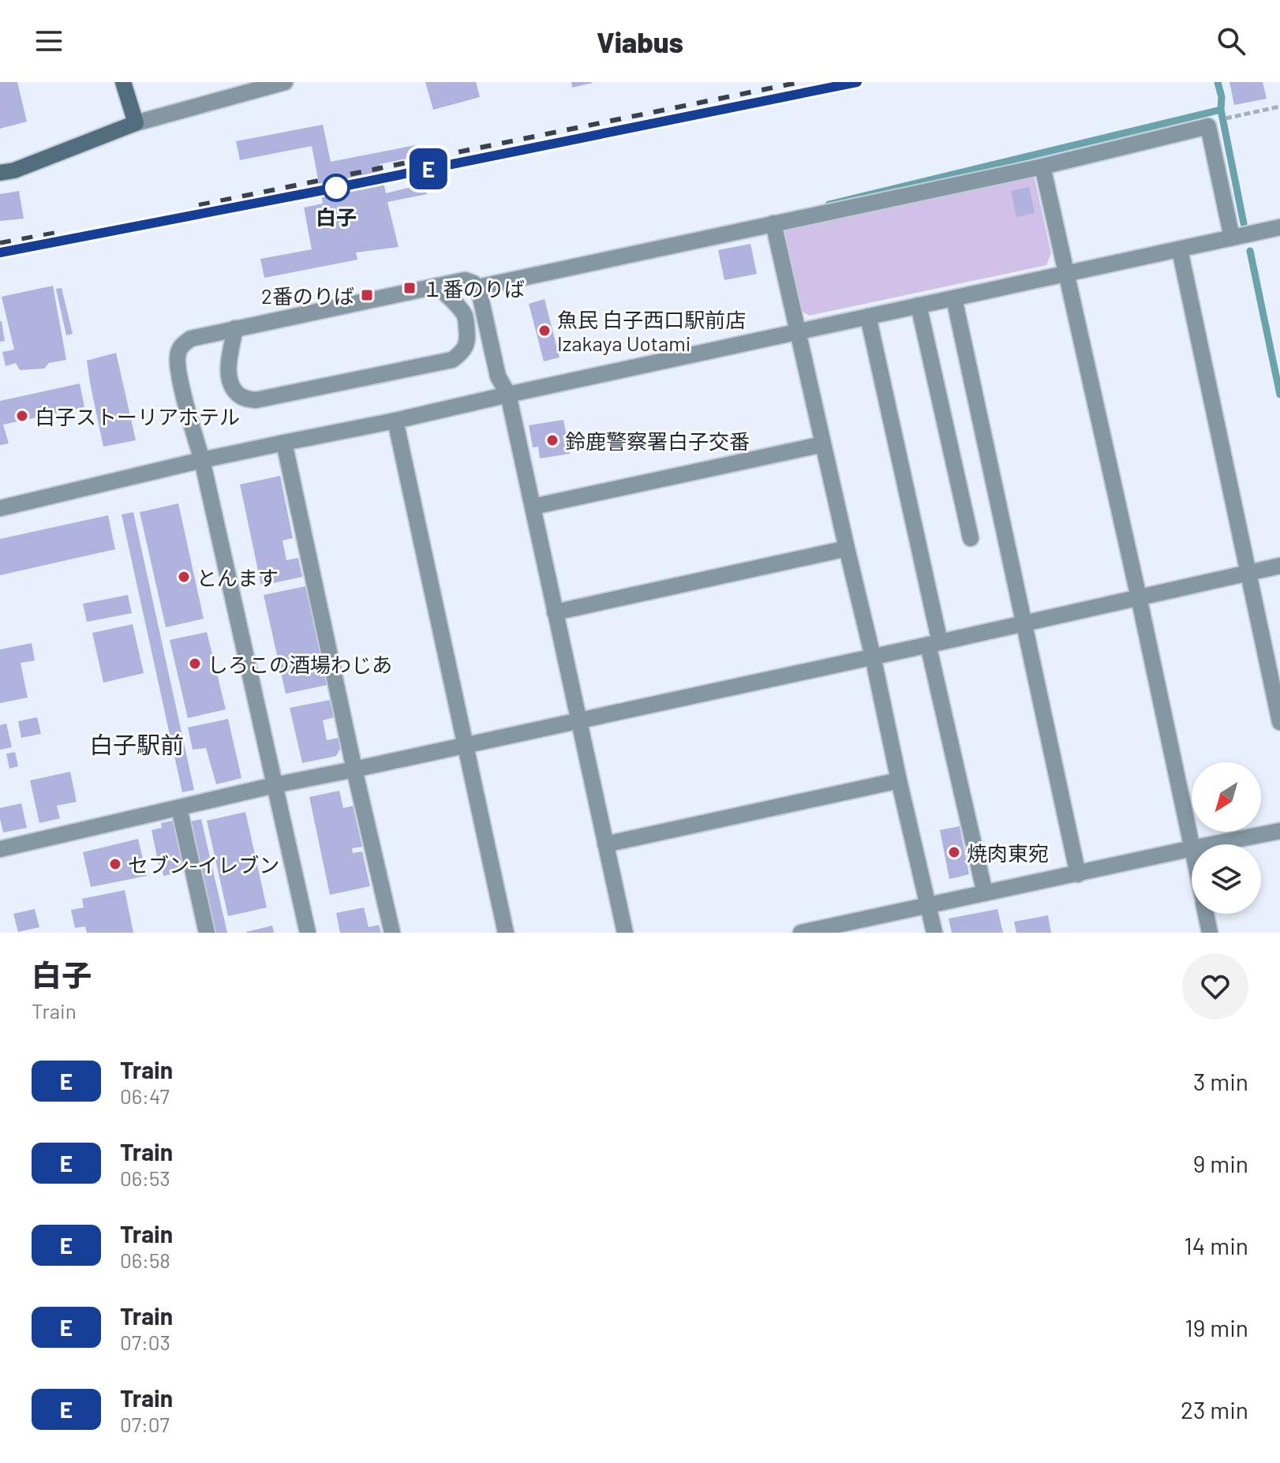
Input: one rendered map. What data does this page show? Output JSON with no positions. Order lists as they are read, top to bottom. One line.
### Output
{"districts":["白子駅前"],"places":{"other":["白子","魚民 白子西口駅前店 Izakaya Uotami","白子ストーリアホテル","鈴鹿警察署白子交番","とんます","しろこの酒場わじあ","焼肉東宛","セブン-イレブン"],"transit":["１番のりば","2番のりば"]},"north":"bottom left","page":{"header":"Viabus","on_map":"E","heading":["白子","Train"],"list":[{"mark":"E","name":"Train","note":"06:47","value":"3 min"},{"mark":"E","name":"Train","note":"06:53","value":"9 min"},{"mark":"E","name":"Train","note":"06:58","value":"14 min"},{"mark":"E","name":"Train","note":"07:03","value":"19 min"},{"mark":"E","name":"Train","note":"07:07","value":"23 min"}]}}
